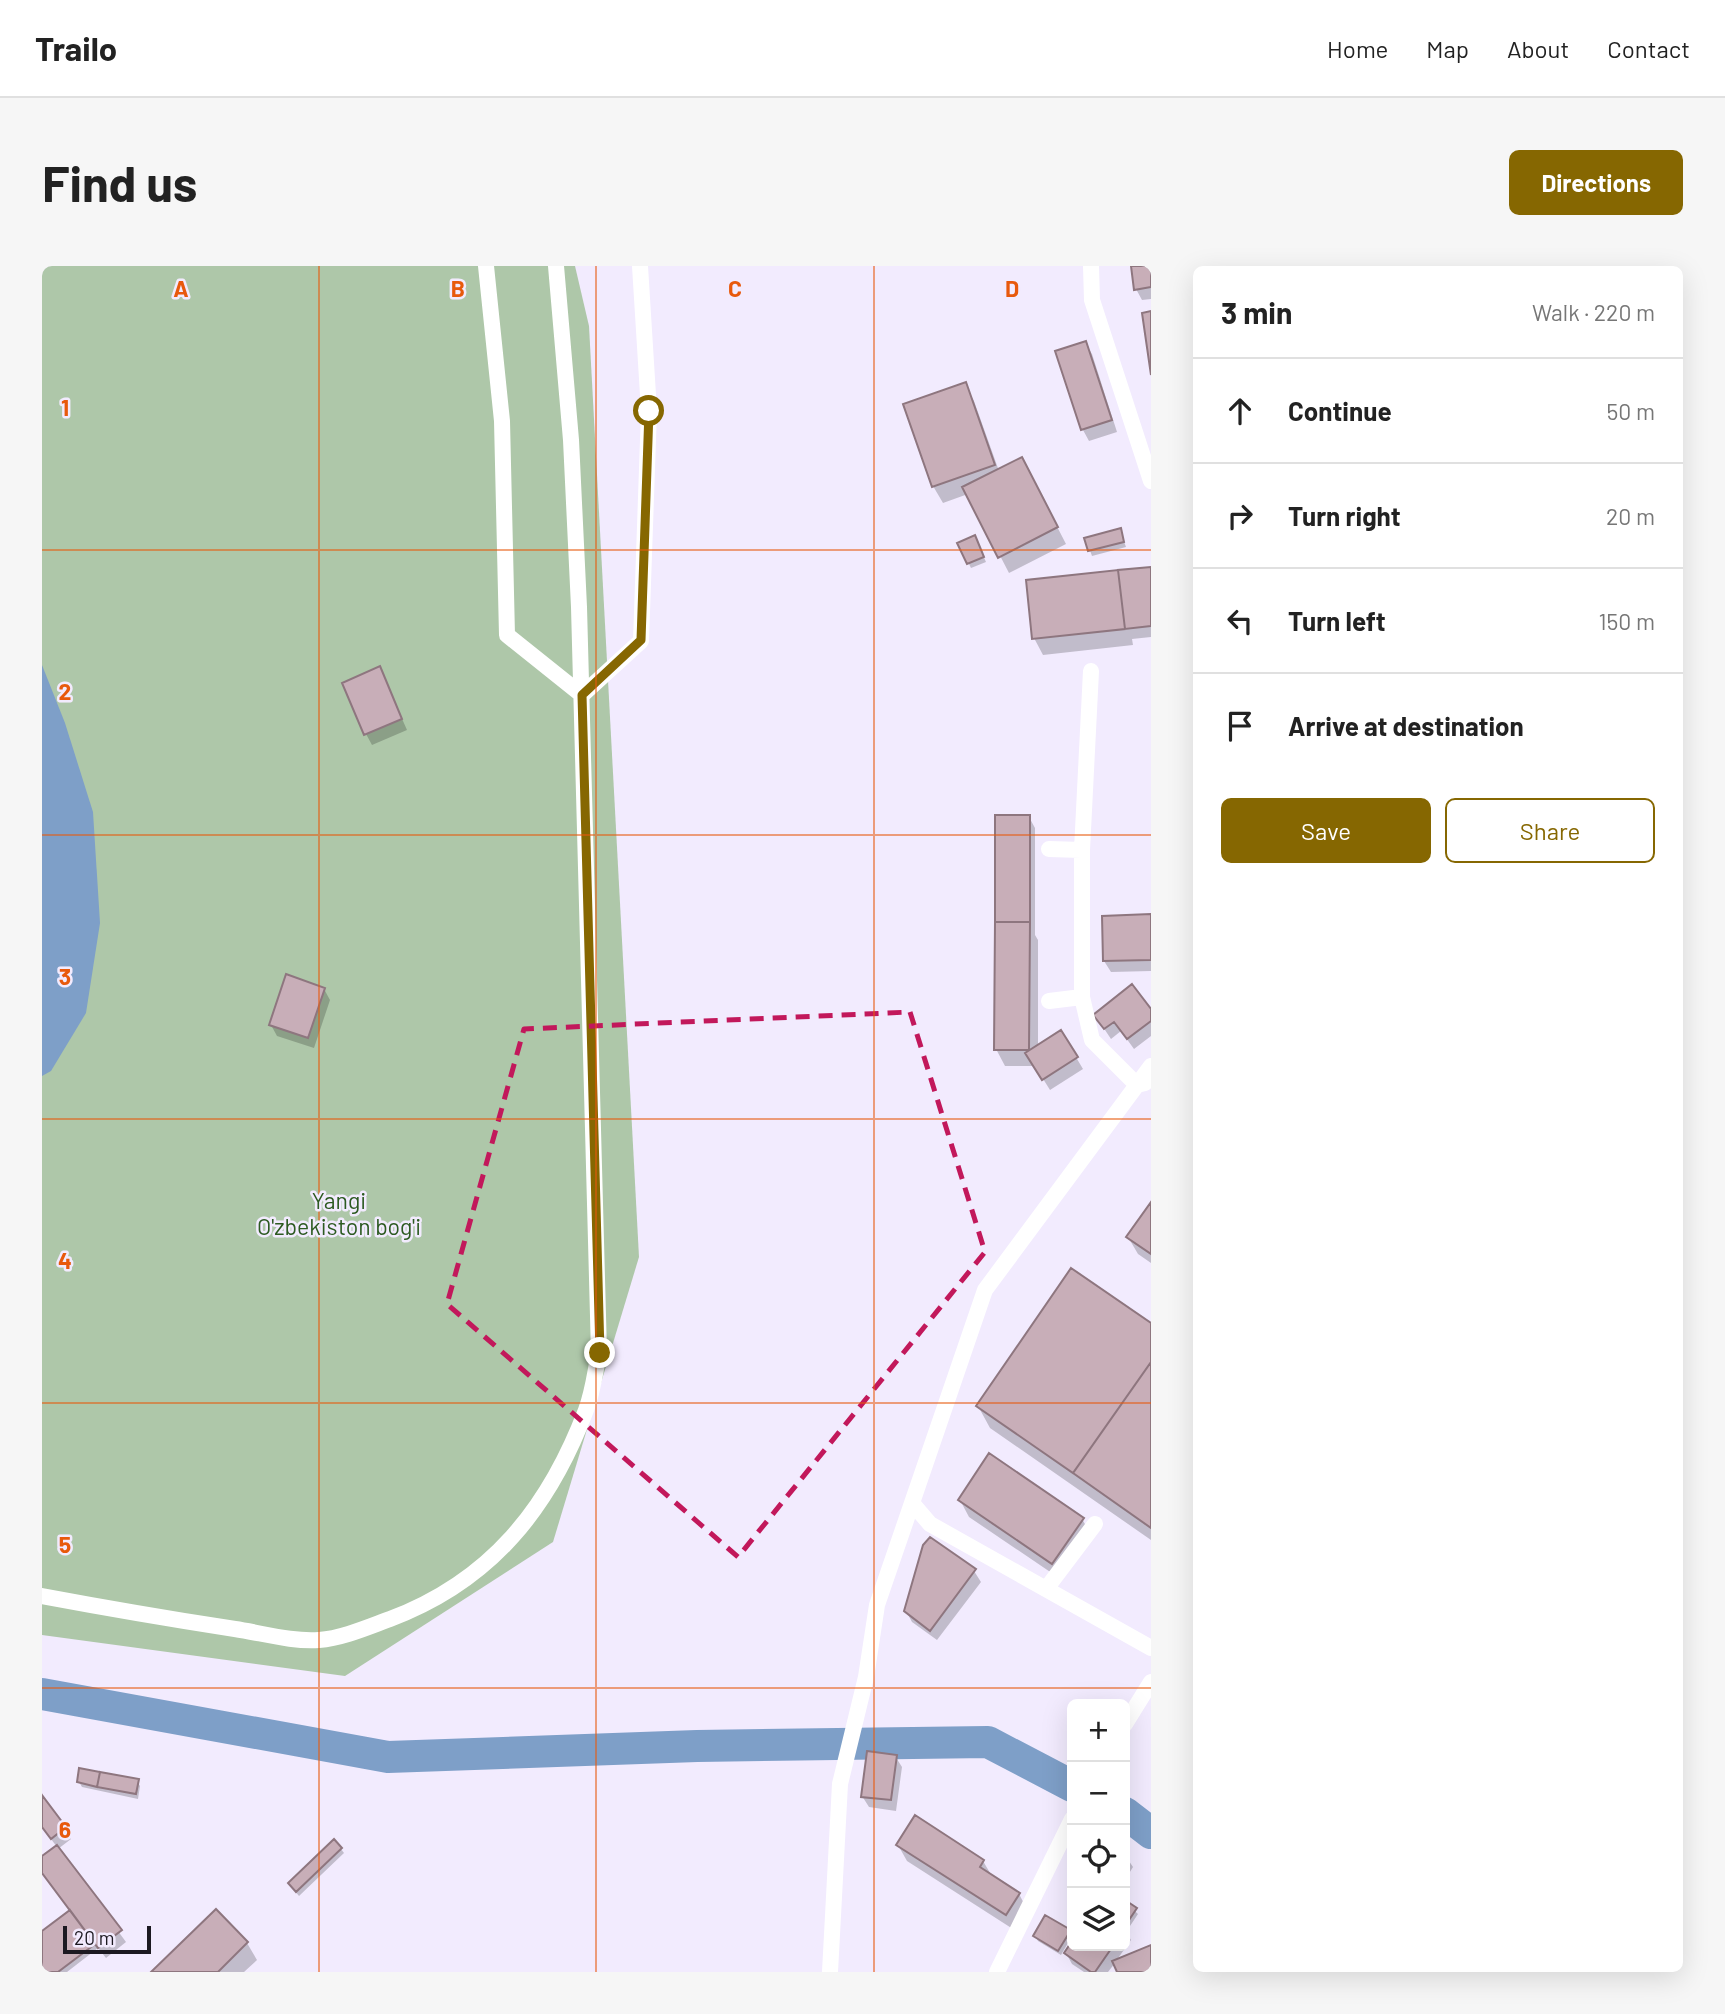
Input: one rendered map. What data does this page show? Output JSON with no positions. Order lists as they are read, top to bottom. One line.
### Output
{"parks":["Yangi O'zbekiston bog'i"],"scale_bar":"20 m","page":{"header":"Trailo","nav":["Home","Map","About","Contact"],"buttons":["Directions",["Save","Share"]],"title":"Find us","heading":["3 min","Walk · 220 m"],"list":[["Continue","50 m"],["Turn right","20 m"],["Turn left","150 m"],"Arrive at destination"],"map_buttons":["+","−"],"scale":"20 m"},"grid":{"columns":["A","B","C","D"],"rows":["1","2","3","4","5","6"]}}
